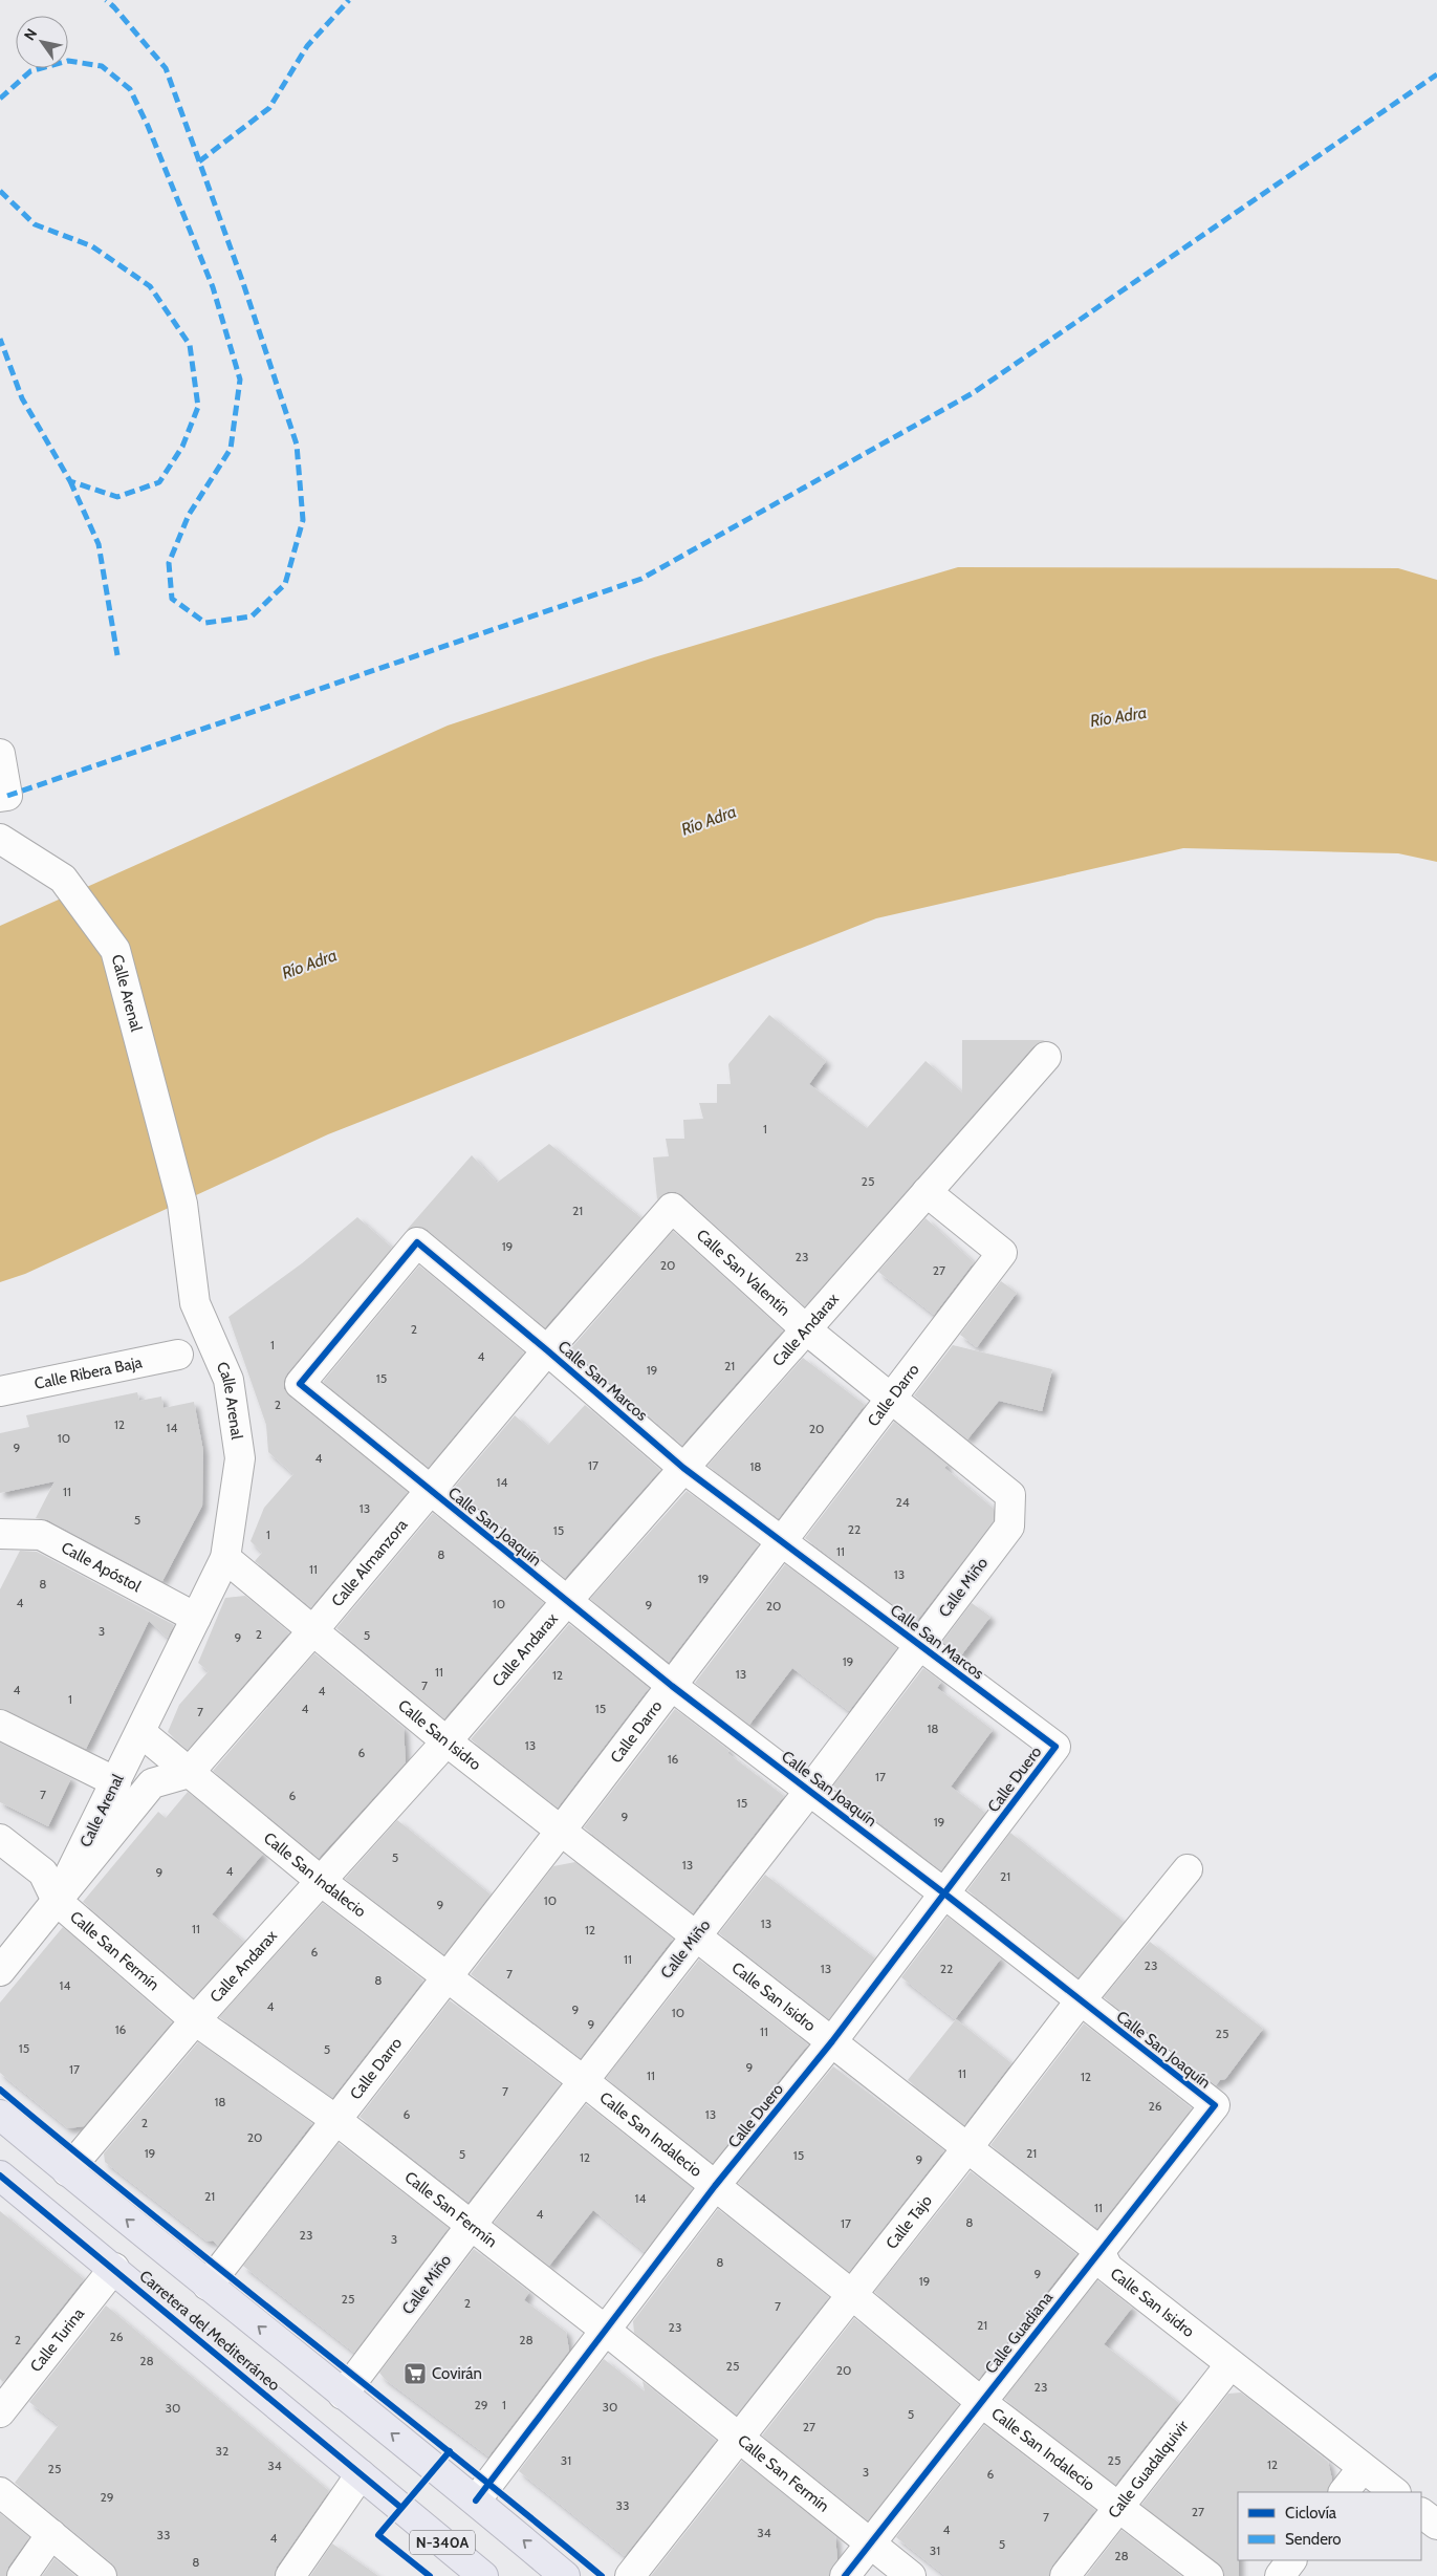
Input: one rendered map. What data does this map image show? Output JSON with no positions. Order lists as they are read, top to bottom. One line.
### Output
{"streets":{"highway":["Carretera del Mediterráneo","N-340A"],"street":["Calle Arenal","Calle San Valentín","Calle Andarax","Calle Ribera Baja","Calle San Marcos","Calle Darro","Calle San Joaquín","Calle Almanzora","Calle Apóstol","Calle Miño","Calle San Isidro","Calle Duero","Calle San Indalecio","Calle San Fermín","Calle Tajo","Calle Guadiana","Calle Turina","Calle Guadalquivir"]},"crossings":[["Calle Arenal","Calle Apóstol"],["Calle Arenal","Calle San Isidro"],["Calle Arenal","Calle San Indalecio"],["Calle Arenal","Calle San Fermín"],["Calle San Valentín","Calle Andarax"],["Calle San Valentín","Calle Darro"],["Calle San Valentín","Calle Almanzora"],["Calle San Valentín","Calle Miño"],["Calle Andarax","Calle San Marcos"],["Calle Andarax","Calle Darro"],["Calle Andarax","Calle San Joaquín"],["Calle Andarax","Calle San Isidro"],["Calle Andarax","Calle San Indalecio"],["Calle Andarax","Calle San Fermín"],["Calle Andarax","Carretera del Mediterráneo"],["Calle San Marcos","Calle Darro"],["Calle San Marcos","Calle San Joaquín"],["Calle San Marcos","Calle Almanzora"],["Calle San Marcos","Calle Miño"],["Calle San Marcos","Calle Duero"],["Calle Darro","Calle San Joaquín"],["Calle Darro","Calle San Isidro"],["Calle Darro","Calle San Indalecio"],["Calle Darro","Calle San Fermín"],["Calle Darro","Carretera del Mediterráneo"],["Calle San Joaquín","Calle Almanzora"],["Calle San Joaquín","Calle Miño"],["Calle San Joaquín","Calle Duero"],["Calle San Joaquín","Calle Tajo"],["Calle San Joaquín","Calle Guadiana"],["Calle Almanzora","Calle San Isidro"],["Calle Almanzora","Calle San Indalecio"],["Calle Miño","Calle San Isidro"],["Calle Miño","Calle San Indalecio"],["Calle Miño","Calle San Fermín"],["Calle Miño","Carretera del Mediterráneo"],["Calle San Isidro","Calle Duero"],["Calle San Isidro","Calle Tajo"],["Calle San Isidro","Calle Guadiana"],["Calle San Isidro","Calle Guadalquivir"],["Calle Duero","Calle San Indalecio"],["Calle Duero","Calle San Fermín"],["Calle Duero","Carretera del Mediterráneo"],["Calle San Indalecio","Calle Tajo"],["Calle San Indalecio","Calle Guadiana"],["Calle San Indalecio","Calle Guadalquivir"],["Calle San Fermín","Calle Tajo"],["Calle San Fermín","Calle Guadiana"],["Carretera del Mediterráneo","Calle Turina"]],"water":["Río Adra"],"places":{"supermarket":["Covirán"]},"house_numbers":["1","25","21","19","23","20","27","2","1","4","21","19","15","2","12","14","20","10","9","4","17","18","14","11","24","13","5","22","15","1","11","8","11","13","19","8","4","10","9","20","3","2","5","9","19","11","13","12","7","4","4","1","4","15","7","18","13","6","16","17","7","6","15","9","19","5","13","4","9","21","10","9","13","11","12","6","11","23","13","22","7","8","14","4","9","10","9","16","11","25","15","5","9","17","11","11","12","7","18","26","6","13","2","20","19","21","5","15","12","9","21","14","11","4","8","17","23","3","8","9","19","25","2","7","21","23","26","2","28","28","25","20","23","29","1","30","30","5","27","32","31","25","12","34","25","3","6","29","33","27","7","4","34","33","4","5","31","28","8"],"legend":["Ciclovía","Sendero"],"north":"top left"}
